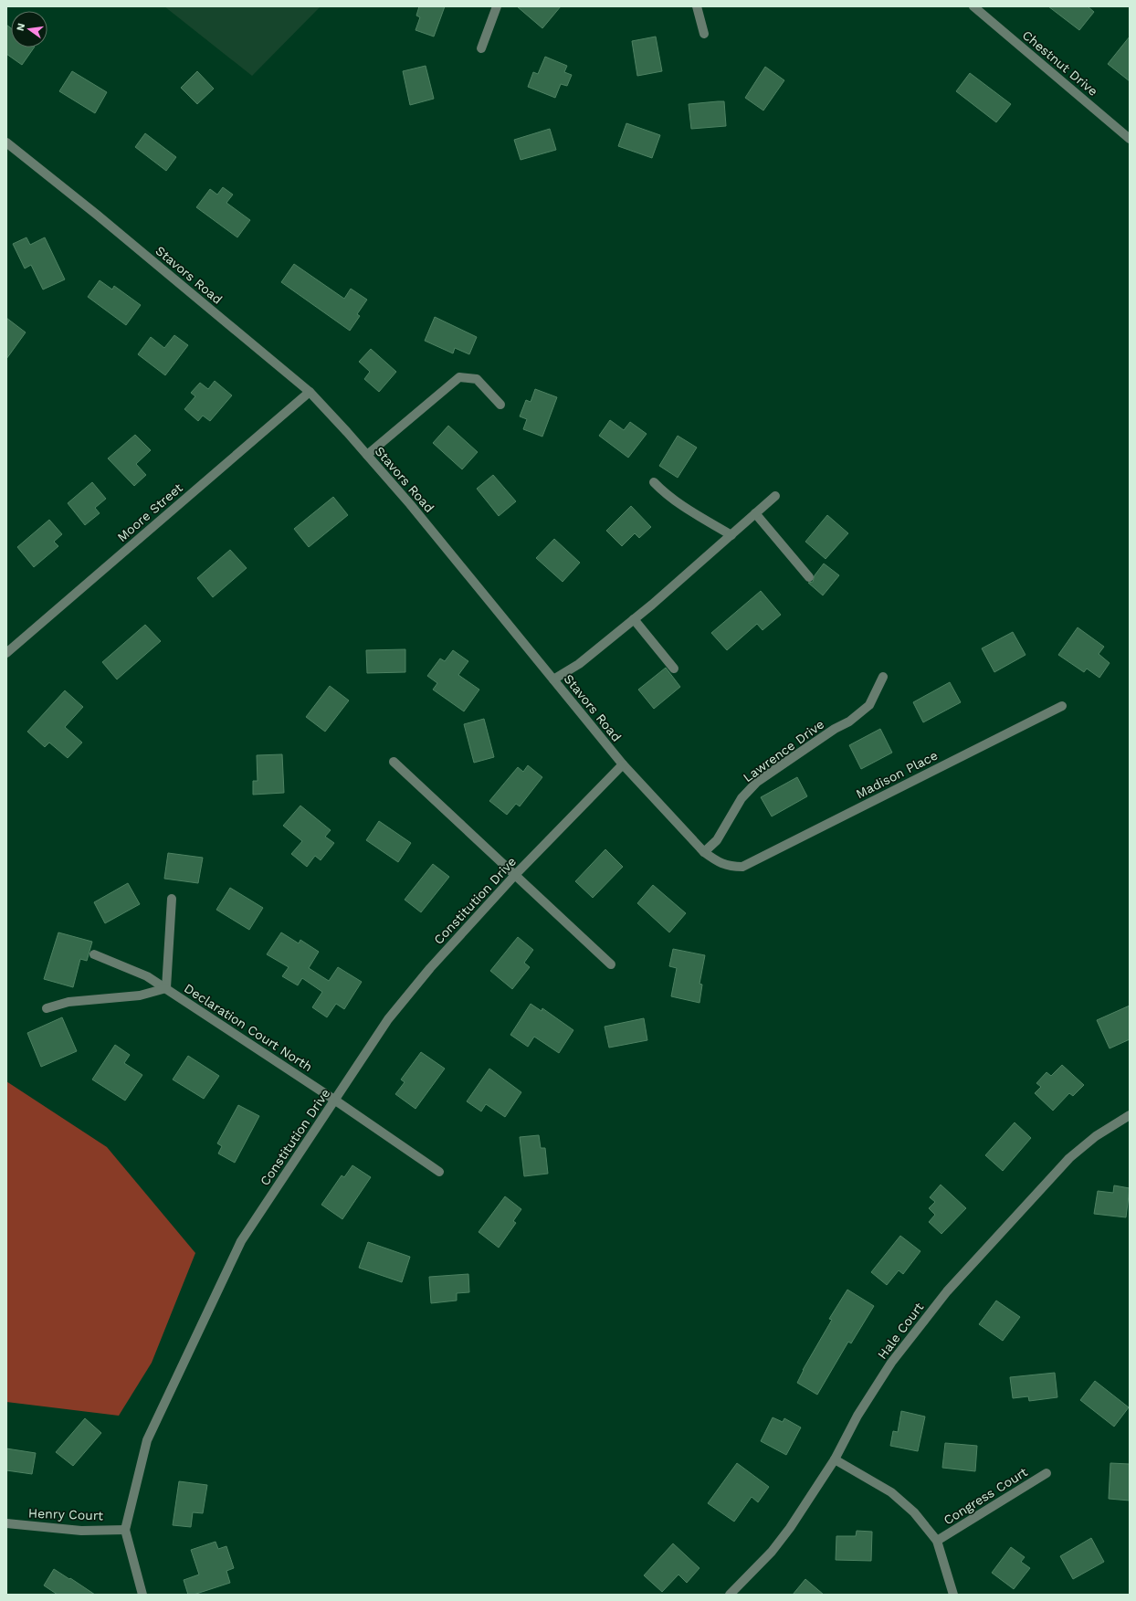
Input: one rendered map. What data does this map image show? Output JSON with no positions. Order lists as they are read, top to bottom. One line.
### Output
{"streets":{"street":["Chestnut Drive","Stavors Road","Moore Street","Lawrence Drive","Madison Place","Constitution Drive","Declaration Court North","Hale Court","Congress Court","Henry Court"]},"crossings":[["Stavors Road","Moore Street"],["Stavors Road","Lawrence Drive"],["Stavors Road","Madison Place"],["Stavors Road","Constitution Drive"],["Constitution Drive","Declaration Court North"],["Constitution Drive","Henry Court"]],"north":"left"}
